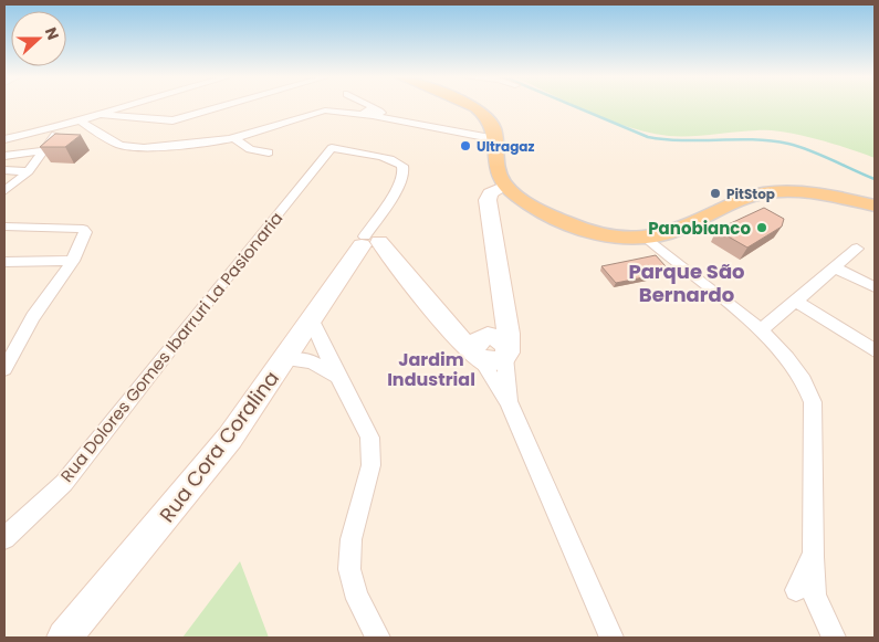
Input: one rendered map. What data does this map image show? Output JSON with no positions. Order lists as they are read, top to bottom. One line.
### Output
{"streets":{"street":["Rua Dolores Gomes Ibarruri La Pasionaria","Rua Cora Coralina"]},"crossings":[["Rua Dolores Gomes Ibarruri La Pasionaria","Rua Cora Coralina"]],"districts":["Parque São Bernardo","Jardim Industrial"],"places":["Ultragaz","PitStop","Panobianco"],"north":"right"}
